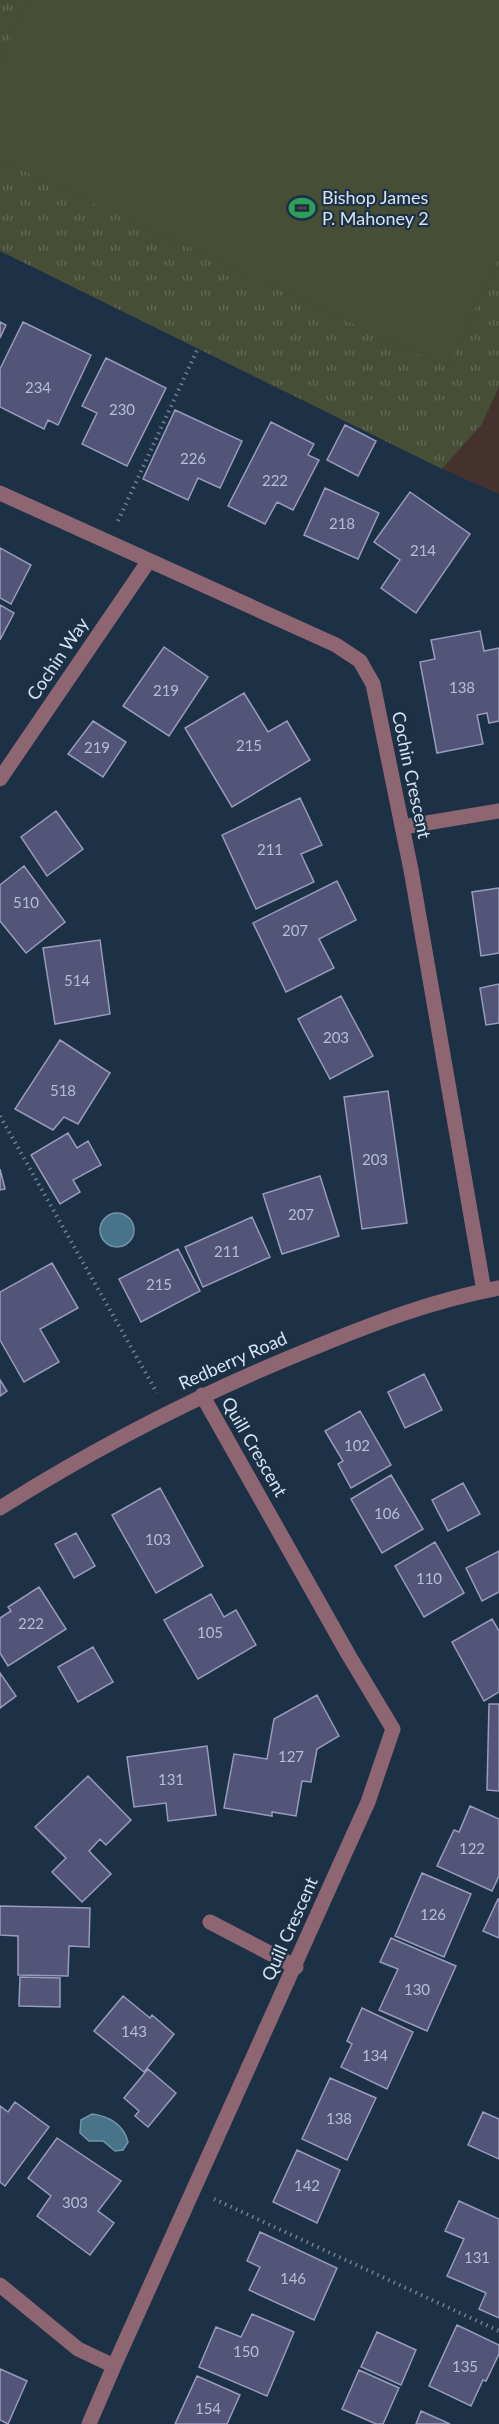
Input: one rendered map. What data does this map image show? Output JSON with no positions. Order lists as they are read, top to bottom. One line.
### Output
{"streets":{"street":["Cochin Way","Cochin Crescent","Redberry Road","Quill Crescent"]},"crossings":[["Cochin Way","Cochin Crescent"],["Cochin Crescent","Redberry Road"],["Redberry Road","Quill Crescent"]],"places":{"sports":["Bishop James P. Mahoney 2"]},"house_numbers":["234","230","226","222","218","214","138","219","215","219","211","510","207","514","203","518","203","207","211","215","102","106","103","110","222","105","127","131","122","126","130","143","134","138","142","303","131","146","150","135","154"]}
